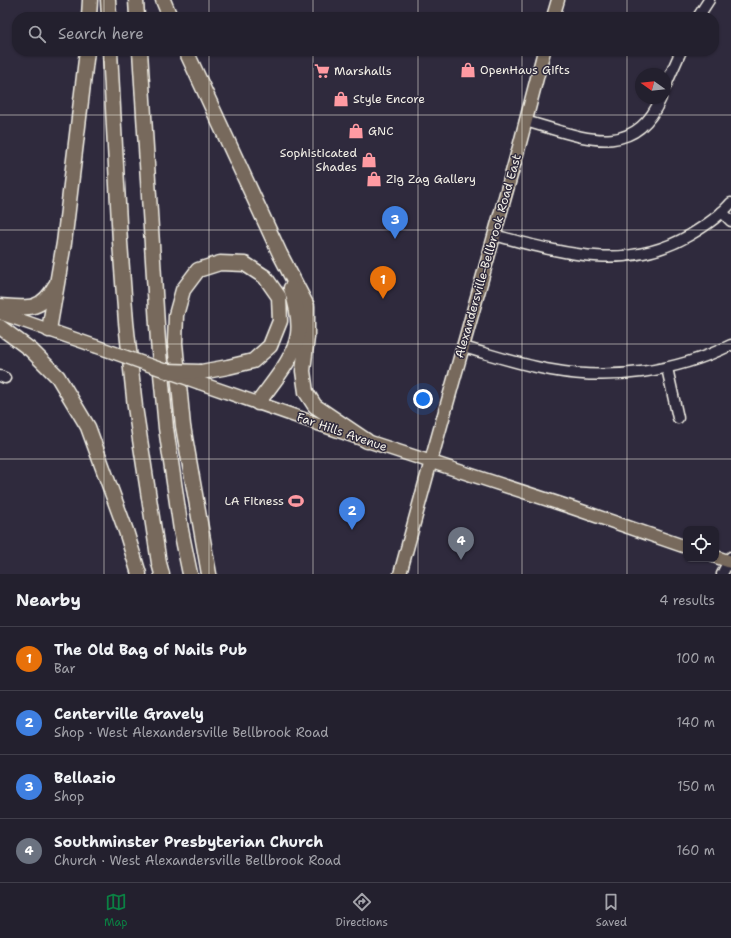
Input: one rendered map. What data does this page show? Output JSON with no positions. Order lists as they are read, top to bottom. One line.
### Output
{"streets":{"main road":["Alexandersville-Bellbrook Road East","Far Hills Avenue"]},"crossings":[["Alexandersville-Bellbrook Road East","Far Hills Avenue"]],"places":{"shop":["OpenHaus Gifts","Style Encore","GNC","Sophisticated Shades","Zig Zag Gallery"],"supermarket":["Marshalls"],"sports":["LA Fitness"]},"north":"left","page":{"search":"Search here","pins":["3","1","2","4"],"heading":["Nearby","4 results"],"list":[{"mark":"1","name":"The Old Bag of Nails Pub","note":"Bar","value":"100 m"},{"mark":"2","name":"Centerville Gravely","note":"Shop · West Alexandersville Bellbrook Road","value":"140 m"},{"mark":"3","name":"Bellazio","note":"Shop","value":"150 m"},{"mark":"4","name":"Southminster Presbyterian Church","note":"Church · West Alexandersville Bellbrook Road","value":"160 m"}],"nav":["Map","Directions","Saved"]}}
